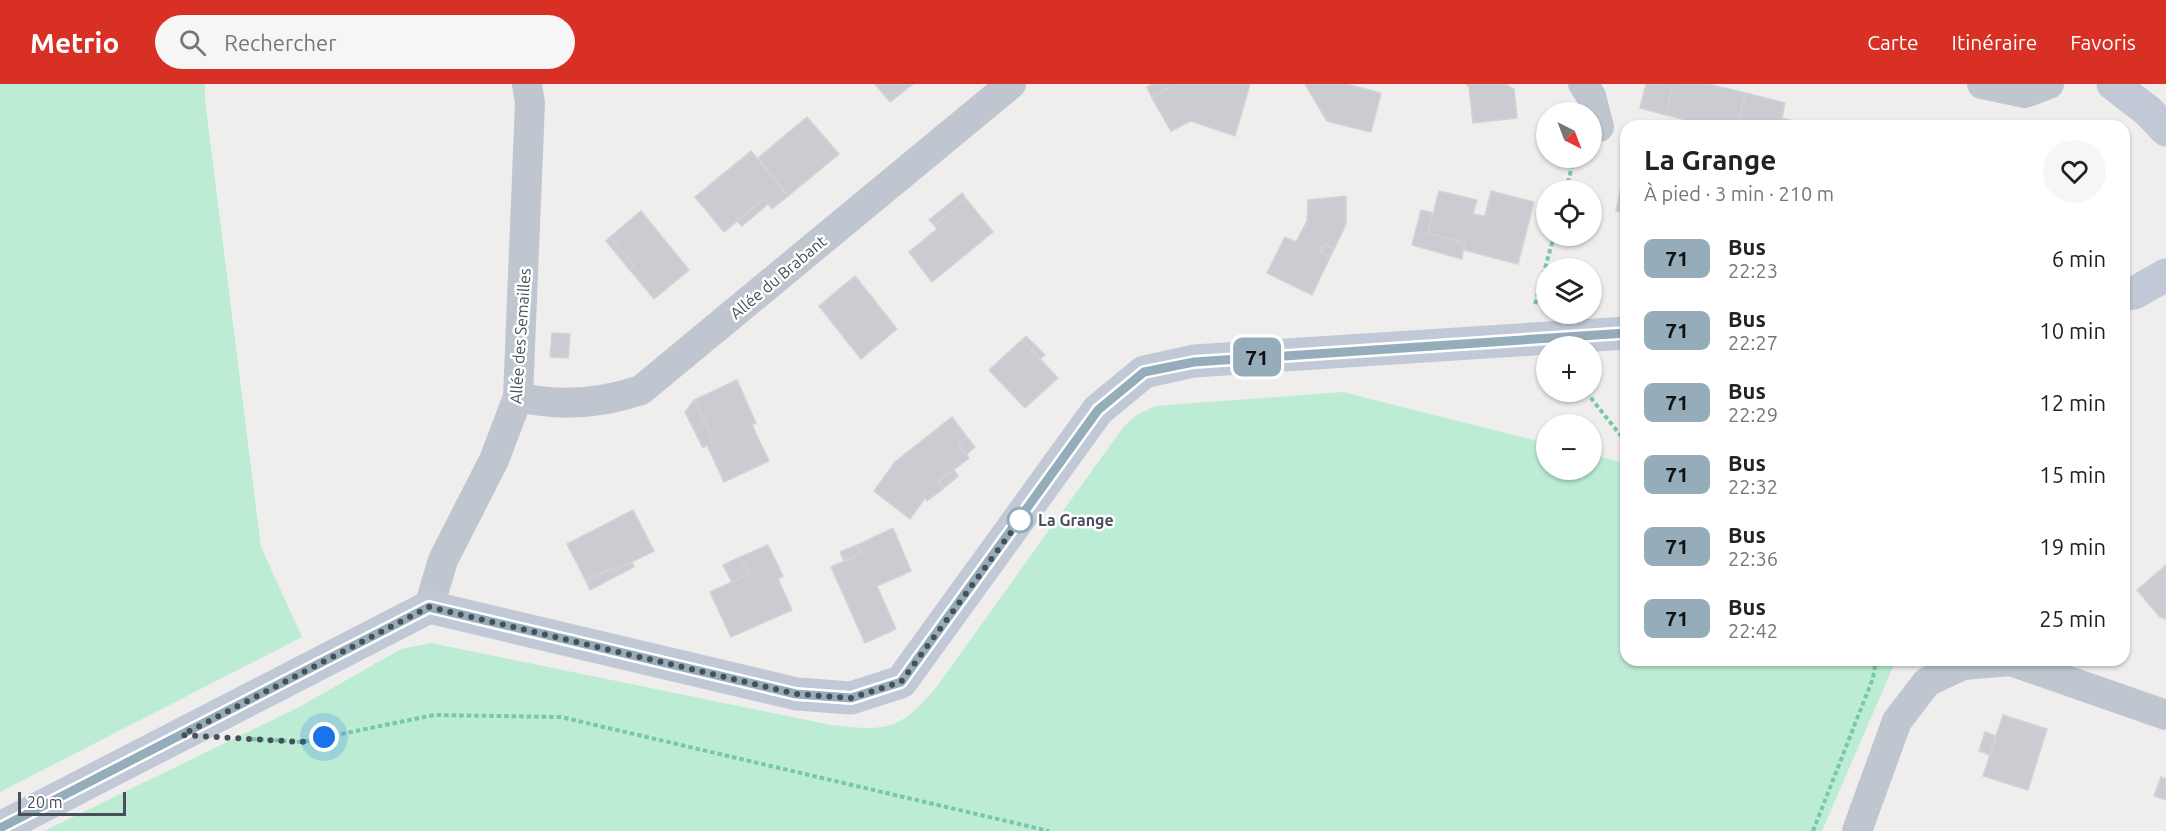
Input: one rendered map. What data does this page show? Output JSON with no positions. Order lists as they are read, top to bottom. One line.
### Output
{"streets":{"street":["Allée du Brabant","Allée des Semailles"]},"crossings":[["Allée du Brabant","Allée des Semailles"]],"places":["La Grange"],"lines":["bus line 71"],"scale_bar":"20 m","north":"bottom right","page":{"header":"Metrio","search":"Rechercher","nav":["Carte","Itinéraire","Favoris"],"on_map":"71","map_buttons":["+","−"],"heading":["La Grange","À pied · 3 min · 210 m"],"list":[{"mark":"71","name":"Bus","note":"22:23","value":"6 min"},{"mark":"71","name":"Bus","note":"22:27","value":"10 min"},{"mark":"71","name":"Bus","note":"22:29","value":"12 min"},{"mark":"71","name":"Bus","note":"22:32","value":"15 min"},{"mark":"71","name":"Bus","note":"22:36","value":"19 min"},{"mark":"71","name":"Bus","note":"22:42","value":"25 min"}],"scale":"20 m"}}
